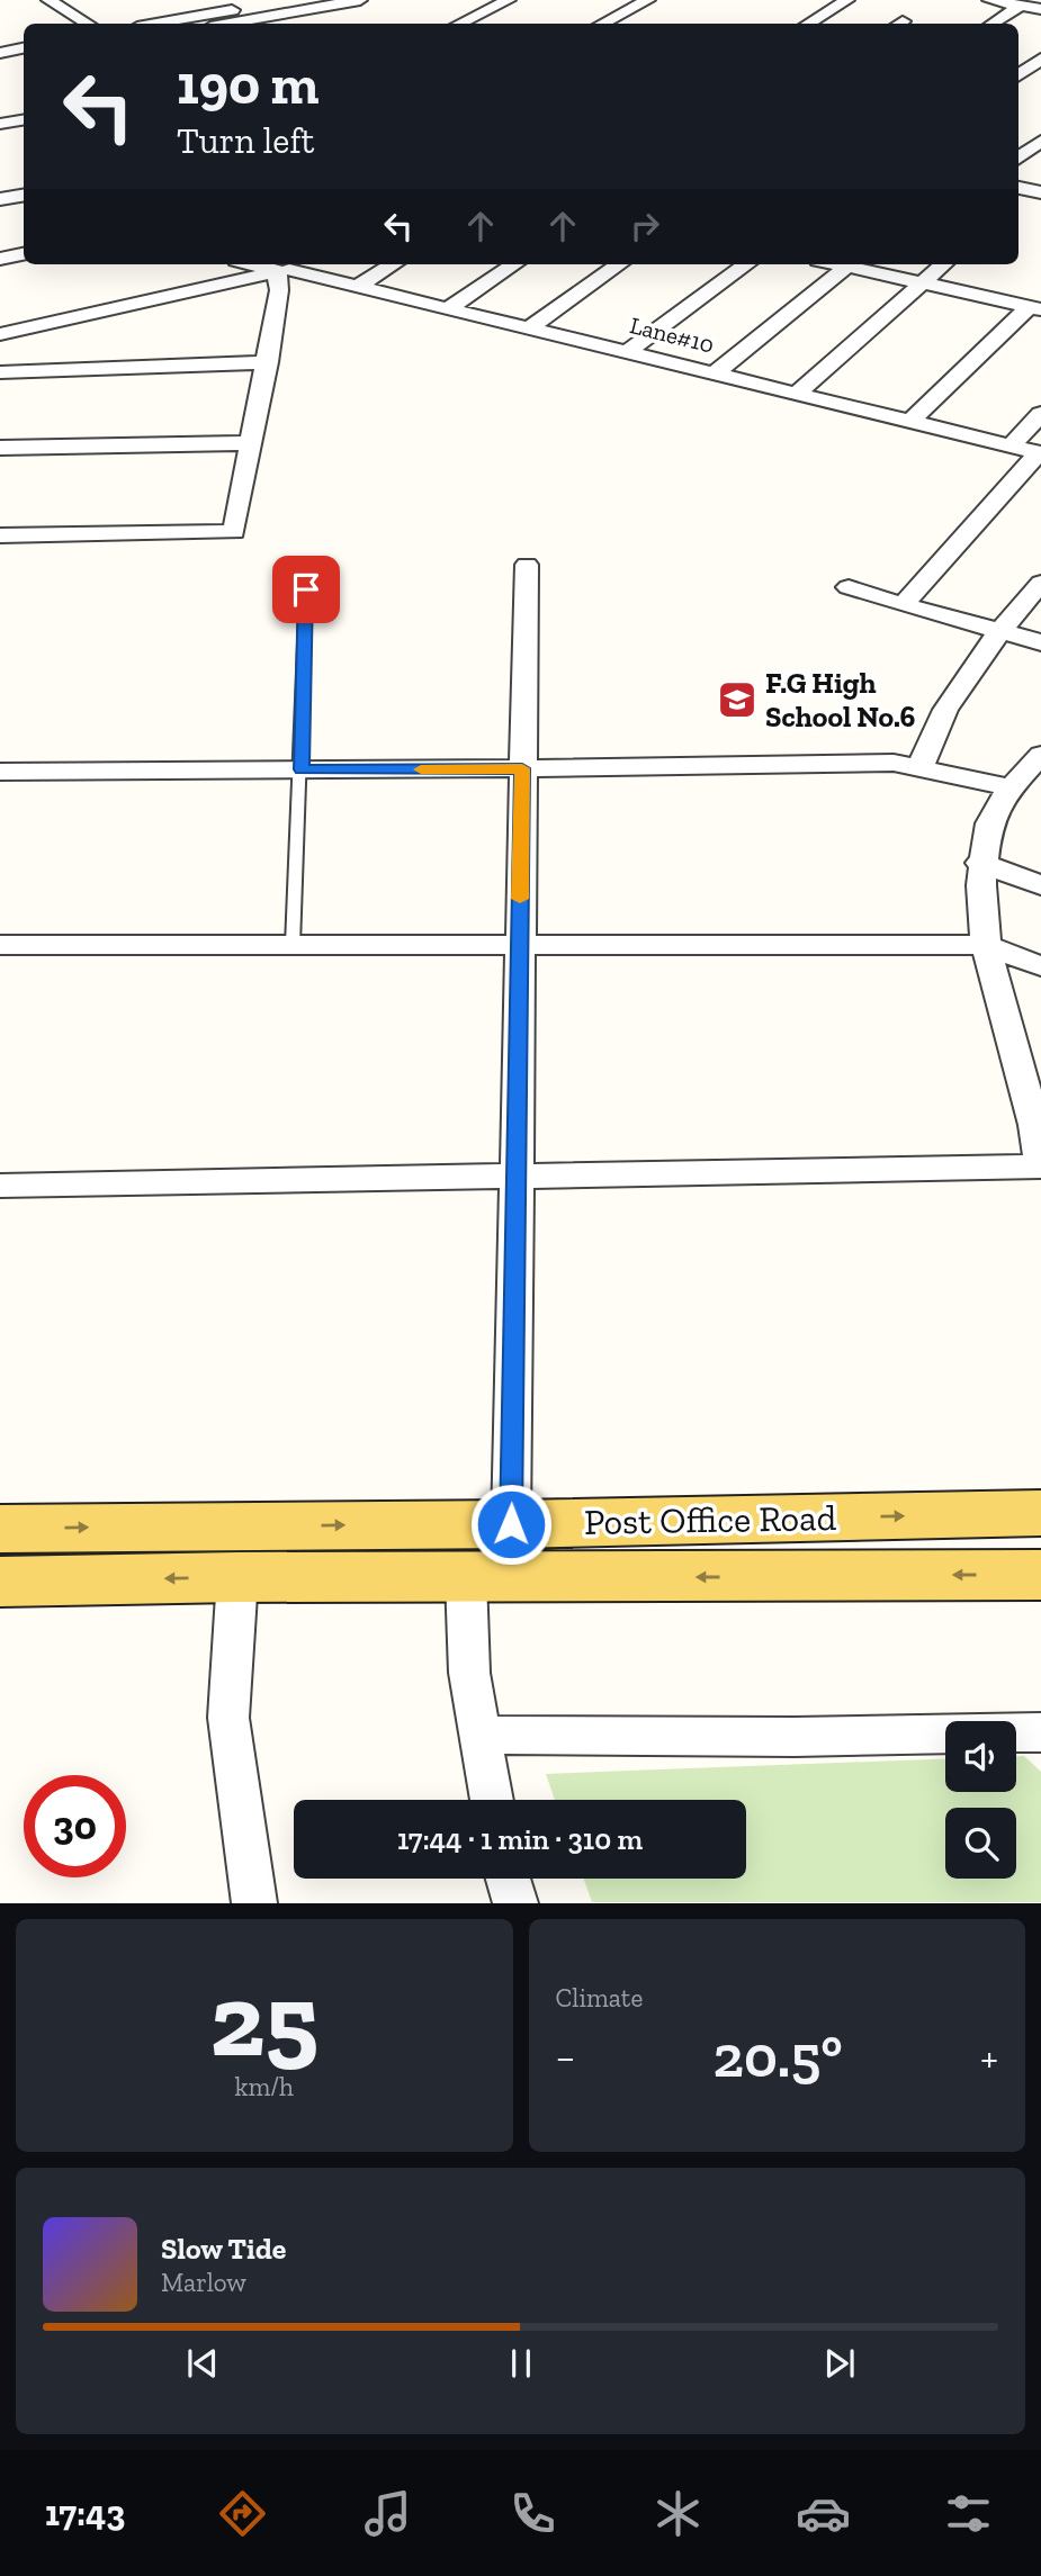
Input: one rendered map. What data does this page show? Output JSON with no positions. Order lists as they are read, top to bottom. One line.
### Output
{"streets":{"main road":["Post Office Road"],"street":["Lane#10"]},"places":{"school or university":["F.G High School No.6"]},"page":{"turn":["190 m","Turn left"],"limit":"30","trip":"17:44 · 1 min · 310 m","tile":[["25","km/h"],"Climate"],"heat":["−","20.5°","+"],"song":["Slow Tide","Marlow"],"tabs":"17:43"}}
